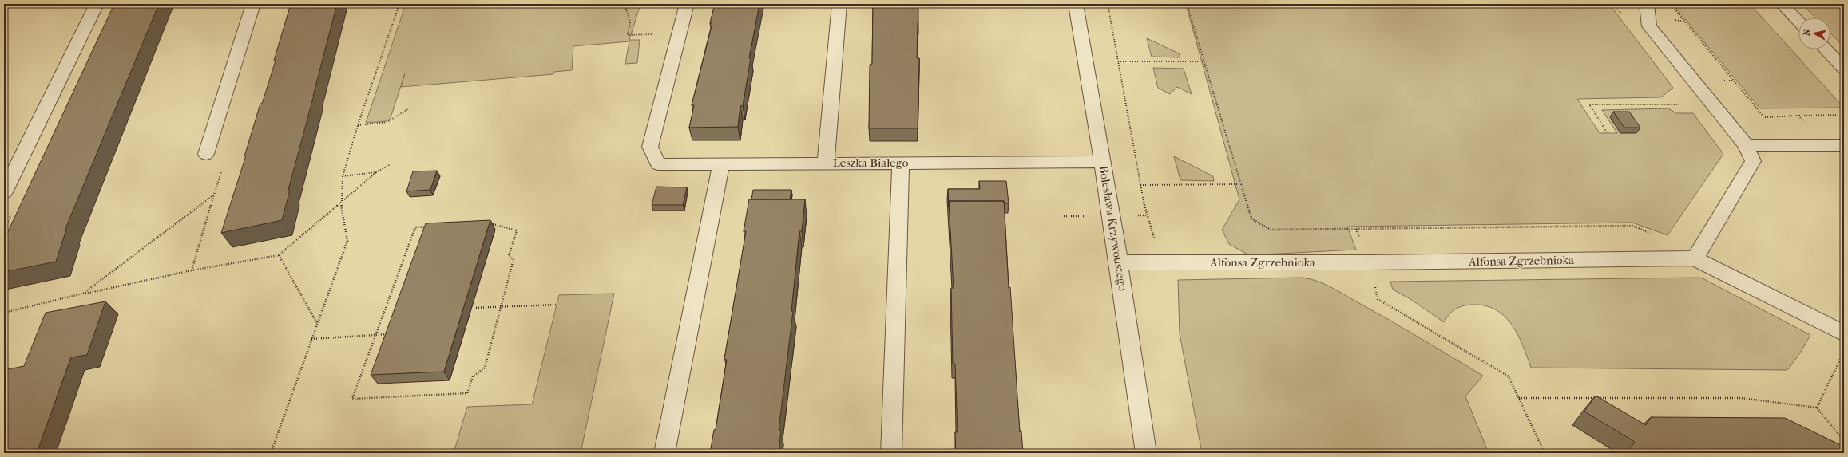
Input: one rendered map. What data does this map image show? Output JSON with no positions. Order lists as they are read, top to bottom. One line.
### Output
{"streets":{"street":["Leszka Białego","Bolesława Krzywoustego","Alfonsa Zgrzebnioka"]},"crossings":[["Leszka Białego","Bolesława Krzywoustego"],["Bolesława Krzywoustego","Alfonsa Zgrzebnioka"]],"north":"left"}
